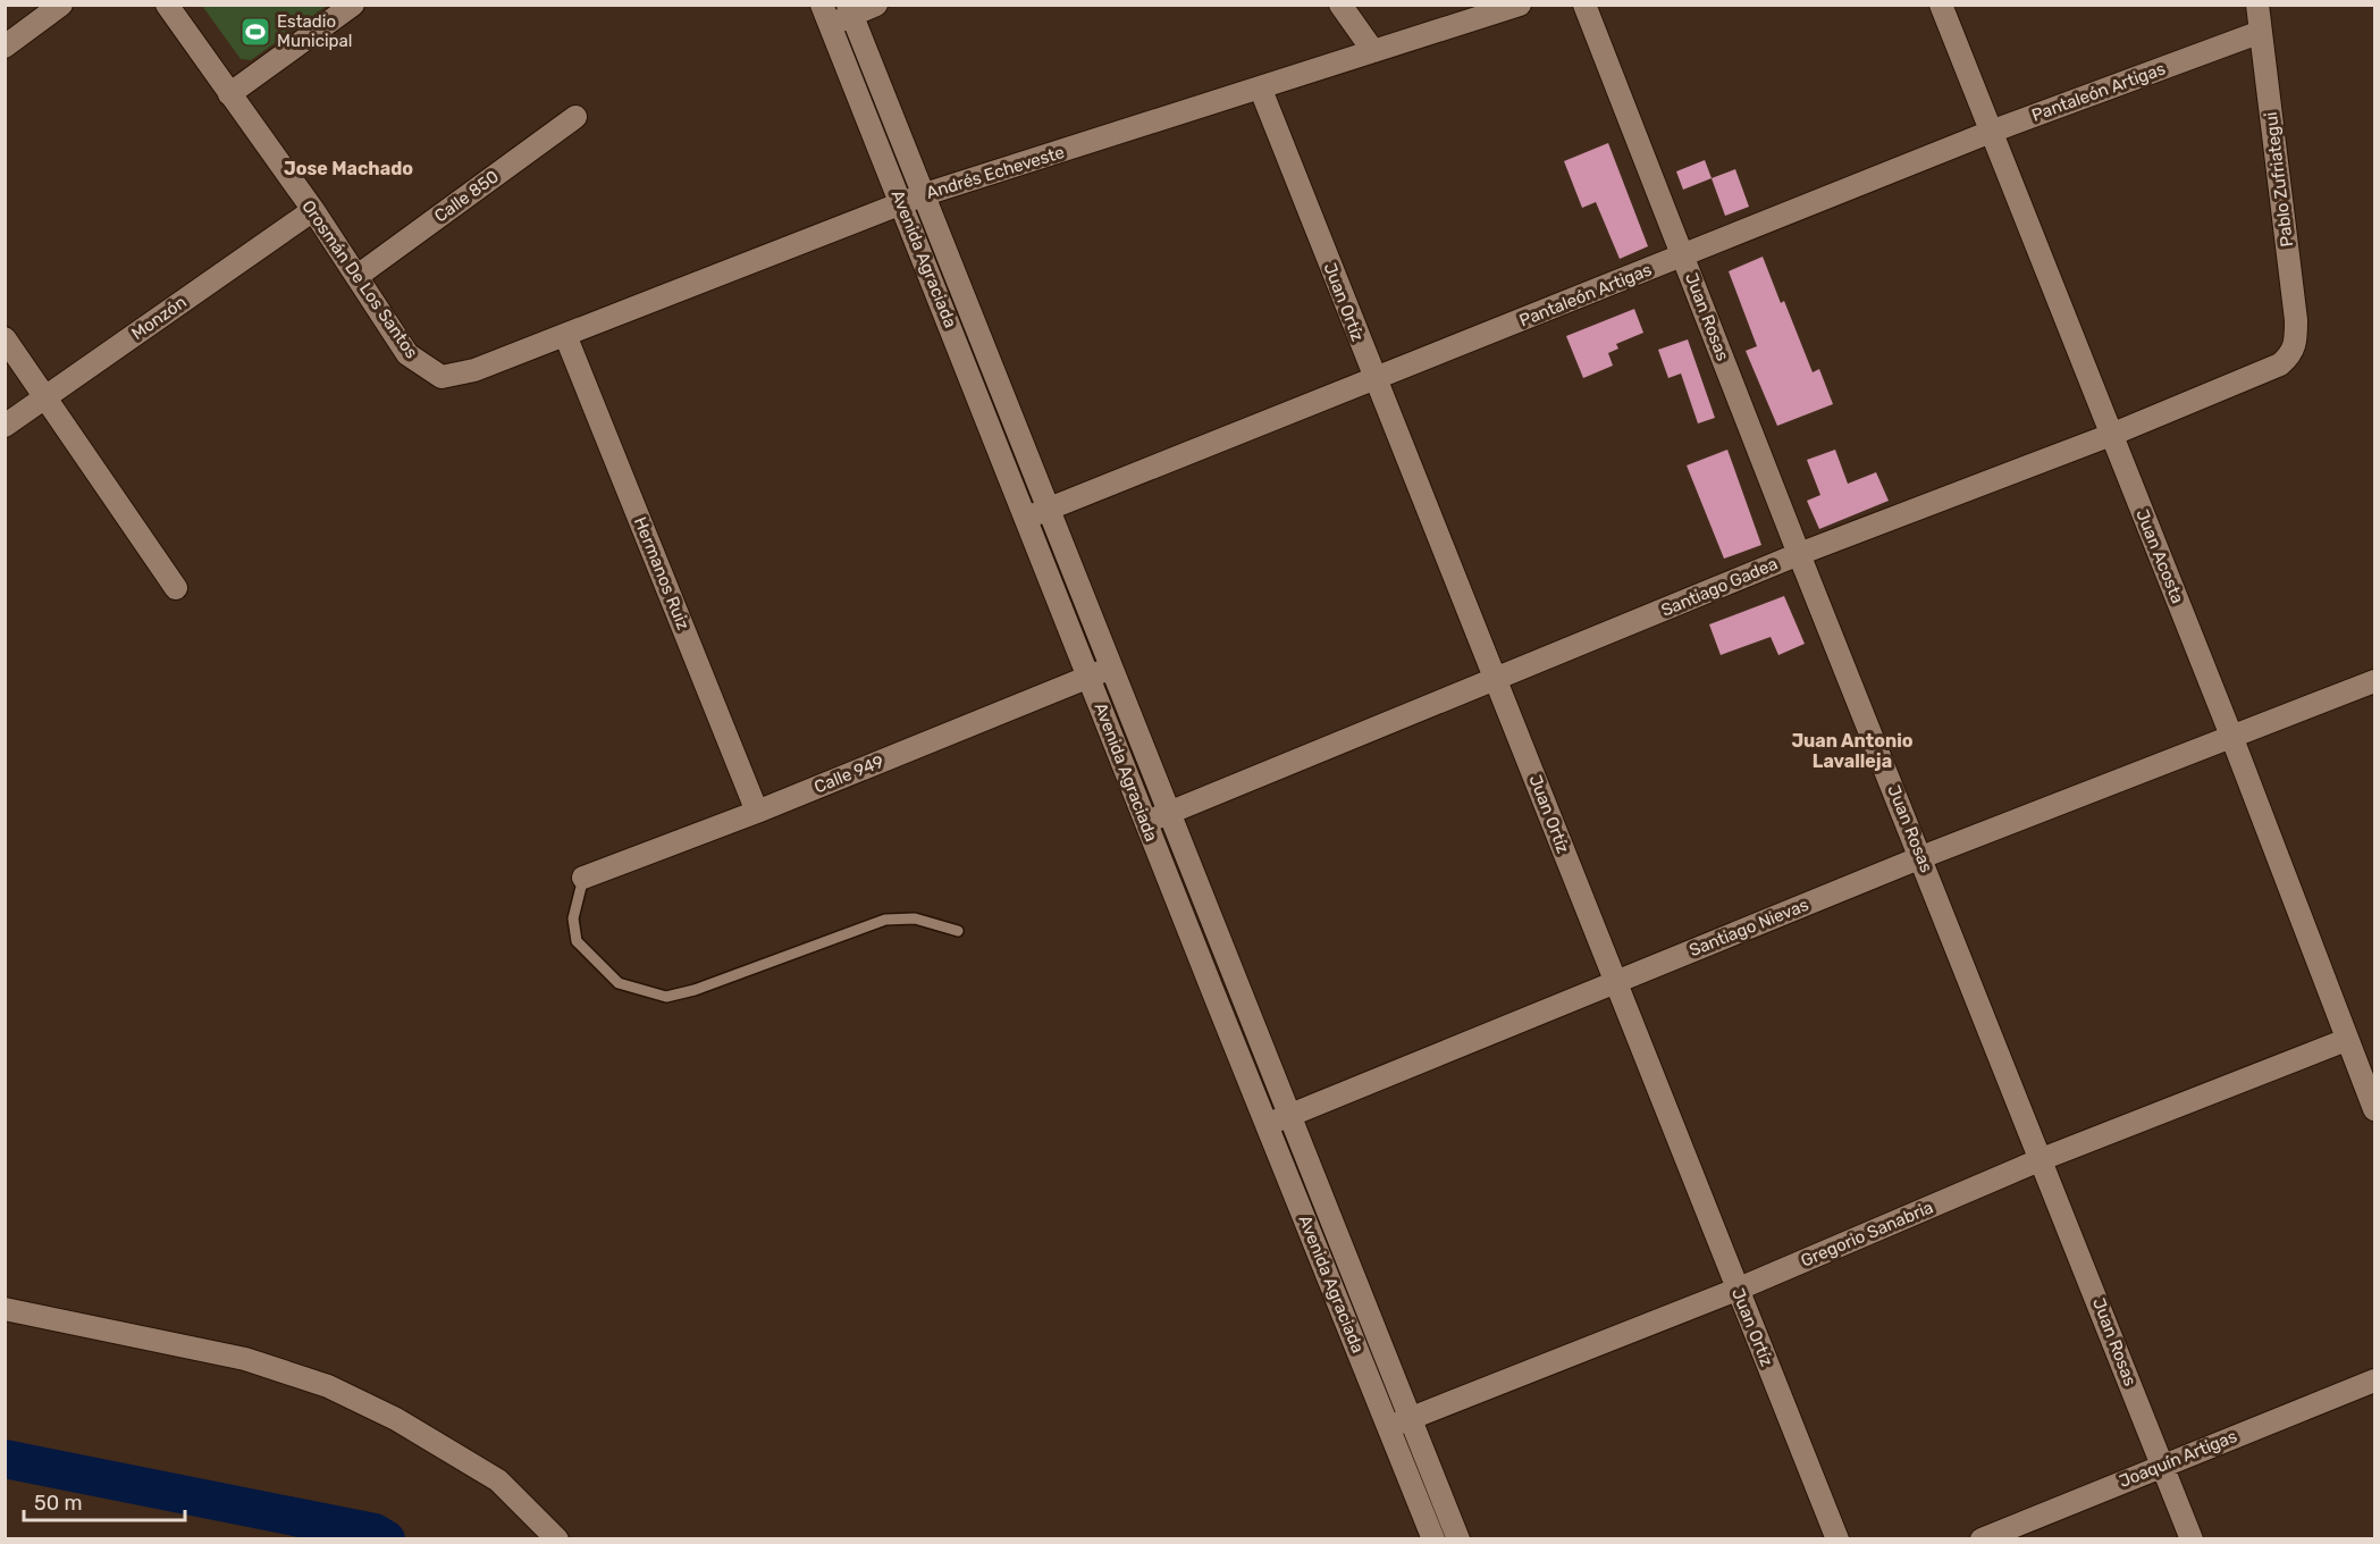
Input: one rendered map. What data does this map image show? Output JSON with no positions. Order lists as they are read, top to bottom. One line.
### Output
{"streets":{"street":["Pantaleón Artigas","Andrés Echeveste","Pablo Zufriategui","Calle 850","Avenida Agraciada","Orosmán De Los Santos","Juan Ortíz","Juan Rosas","Monzón","Juan Acosta","Hermanos Ruiz","Santiago Gadea","Calle 949","Santiago Nievas","Gregorio Sanabria","Joaquín Artigas"]},"crossings":[["Pantaleón Artigas","Pablo Zufriategui"],["Pantaleón Artigas","Avenida Agraciada"],["Pantaleón Artigas","Juan Ortíz"],["Pantaleón Artigas","Juan Rosas"],["Pantaleón Artigas","Juan Acosta"],["Andrés Echeveste","Avenida Agraciada"],["Andrés Echeveste","Orosmán De Los Santos"],["Andrés Echeveste","Juan Ortíz"],["Andrés Echeveste","Hermanos Ruiz"],["Pablo Zufriategui","Santiago Gadea"],["Calle 850","Orosmán De Los Santos"],["Avenida Agraciada","Santiago Gadea"],["Avenida Agraciada","Calle 949"],["Avenida Agraciada","Santiago Nievas"],["Avenida Agraciada","Gregorio Sanabria"],["Orosmán De Los Santos","Monzón"],["Juan Ortíz","Santiago Gadea"],["Juan Ortíz","Santiago Nievas"],["Juan Ortíz","Gregorio Sanabria"],["Juan Rosas","Santiago Gadea"],["Juan Rosas","Santiago Nievas"],["Juan Rosas","Gregorio Sanabria"],["Juan Rosas","Joaquín Artigas"],["Juan Acosta","Santiago Gadea"],["Juan Acosta","Santiago Nievas"],["Juan Acosta","Gregorio Sanabria"],["Hermanos Ruiz","Calle 949"]],"districts":["Jose Machado","Juan Antonio Lavalleja"],"places":{"sports":["Estadio Municipal"]},"scale_bar":"50 m"}
